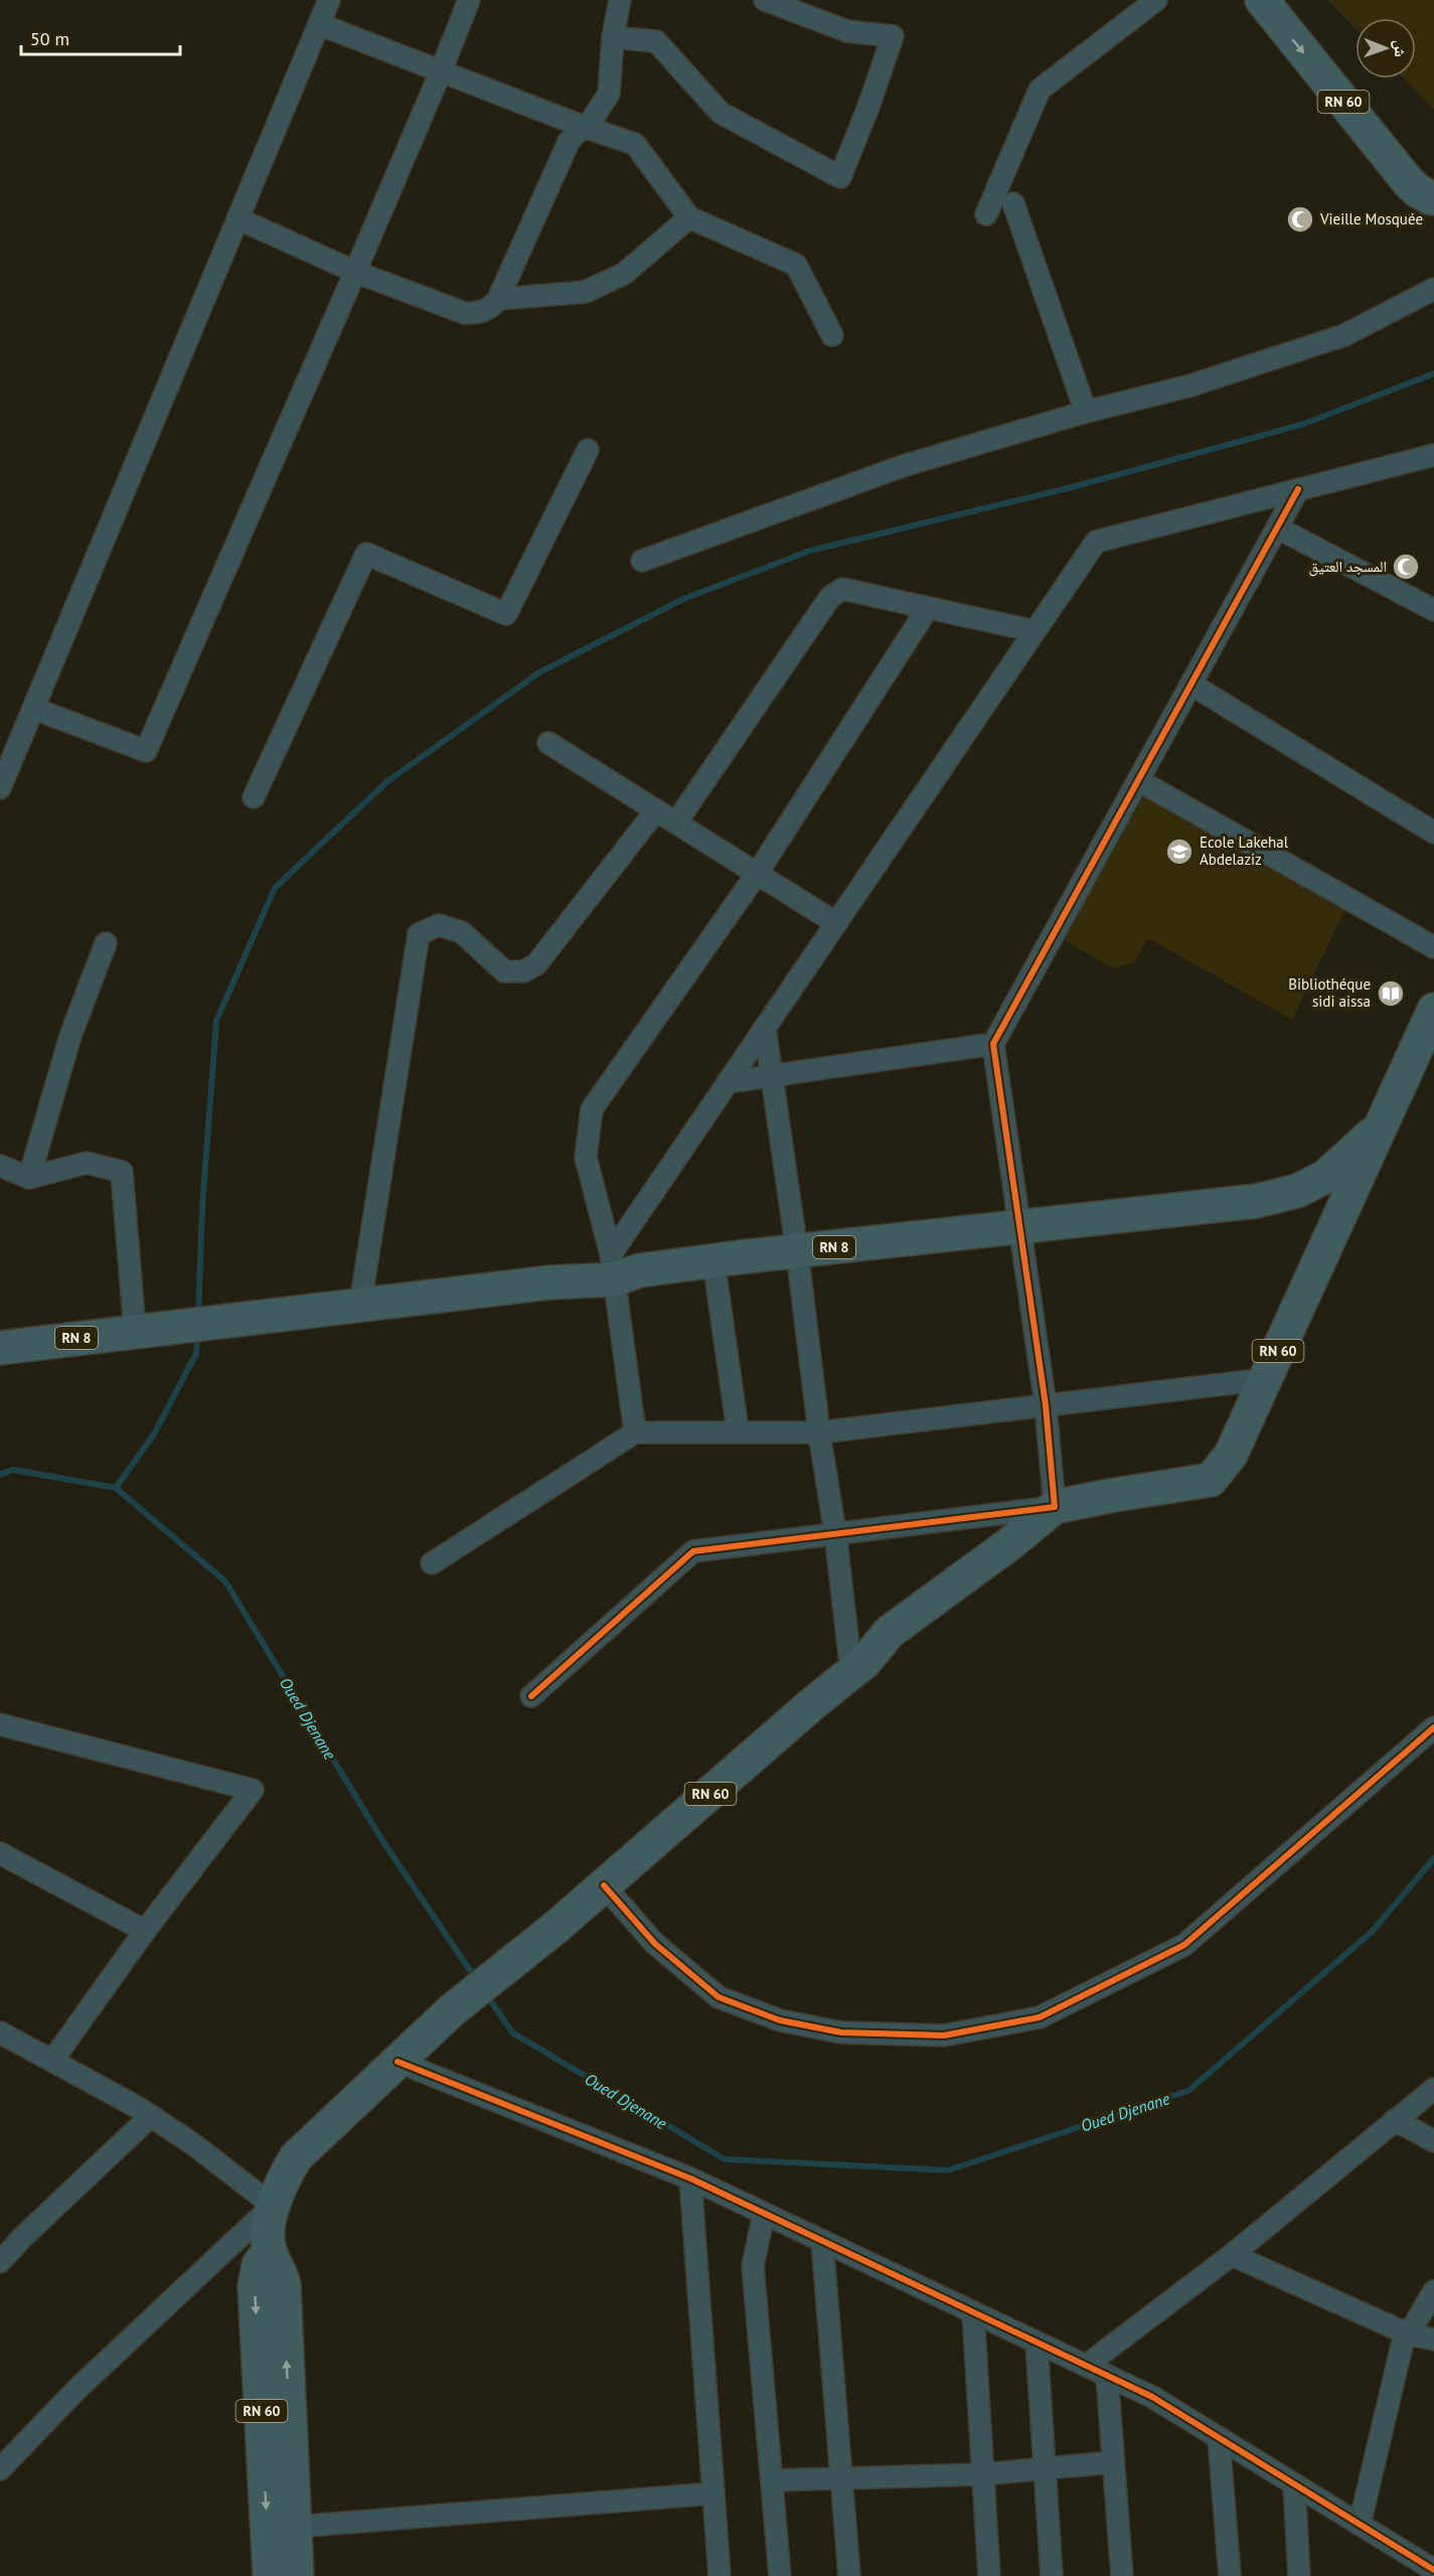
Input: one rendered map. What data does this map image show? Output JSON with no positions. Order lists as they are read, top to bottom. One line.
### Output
{"streets":{"main road":["RN 60","RN 8"]},"crossings":[["RN 60","RN 8"]],"water":["Oued Djenane"],"places":{"mosque":["Vieille Mosquée","المسجد العتيق"],"school or university":["Ecole Lakehal Abdelaziz"],"library":["Bibliothéque sidi aissa"]},"scale_bar":"50 m","north":"right"}
